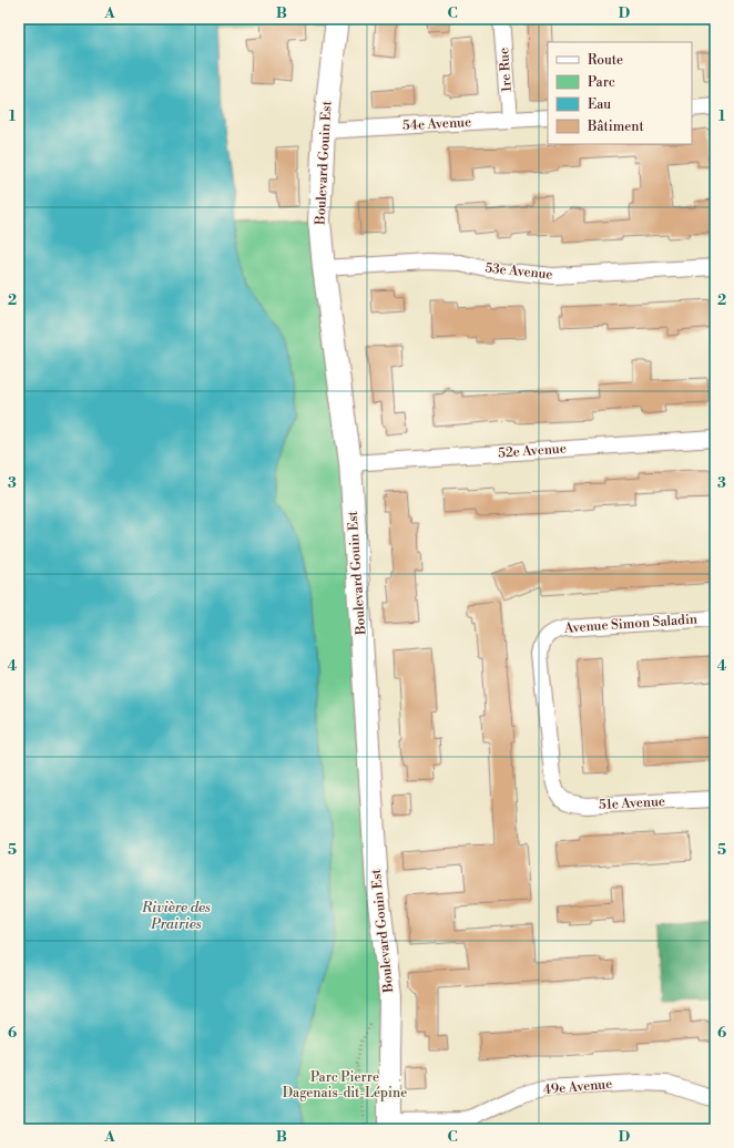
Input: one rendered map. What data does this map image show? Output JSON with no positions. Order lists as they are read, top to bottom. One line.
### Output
{"streets":{"street":["1re Rue","54e Avenue","Boulevard Gouin Est","53e Avenue","52e Avenue","Avenue Simon Saladin","51e Avenue","49e Avenue"]},"crossings":[["1re Rue","54e Avenue"],["54e Avenue","Boulevard Gouin Est"],["Boulevard Gouin Est","53e Avenue"],["Boulevard Gouin Est","52e Avenue"],["Boulevard Gouin Est","49e Avenue"],["Avenue Simon Saladin","51e Avenue"]],"water":["Rivière des Prairies"],"parks":["Parc Pierre Dagenais-dit-Lépine"],"legend":["Route","Parc","Eau","Bâtiment"],"grid":{"columns":["A","B","C","D"],"rows":["1","2","3","4","5","6"]}}
